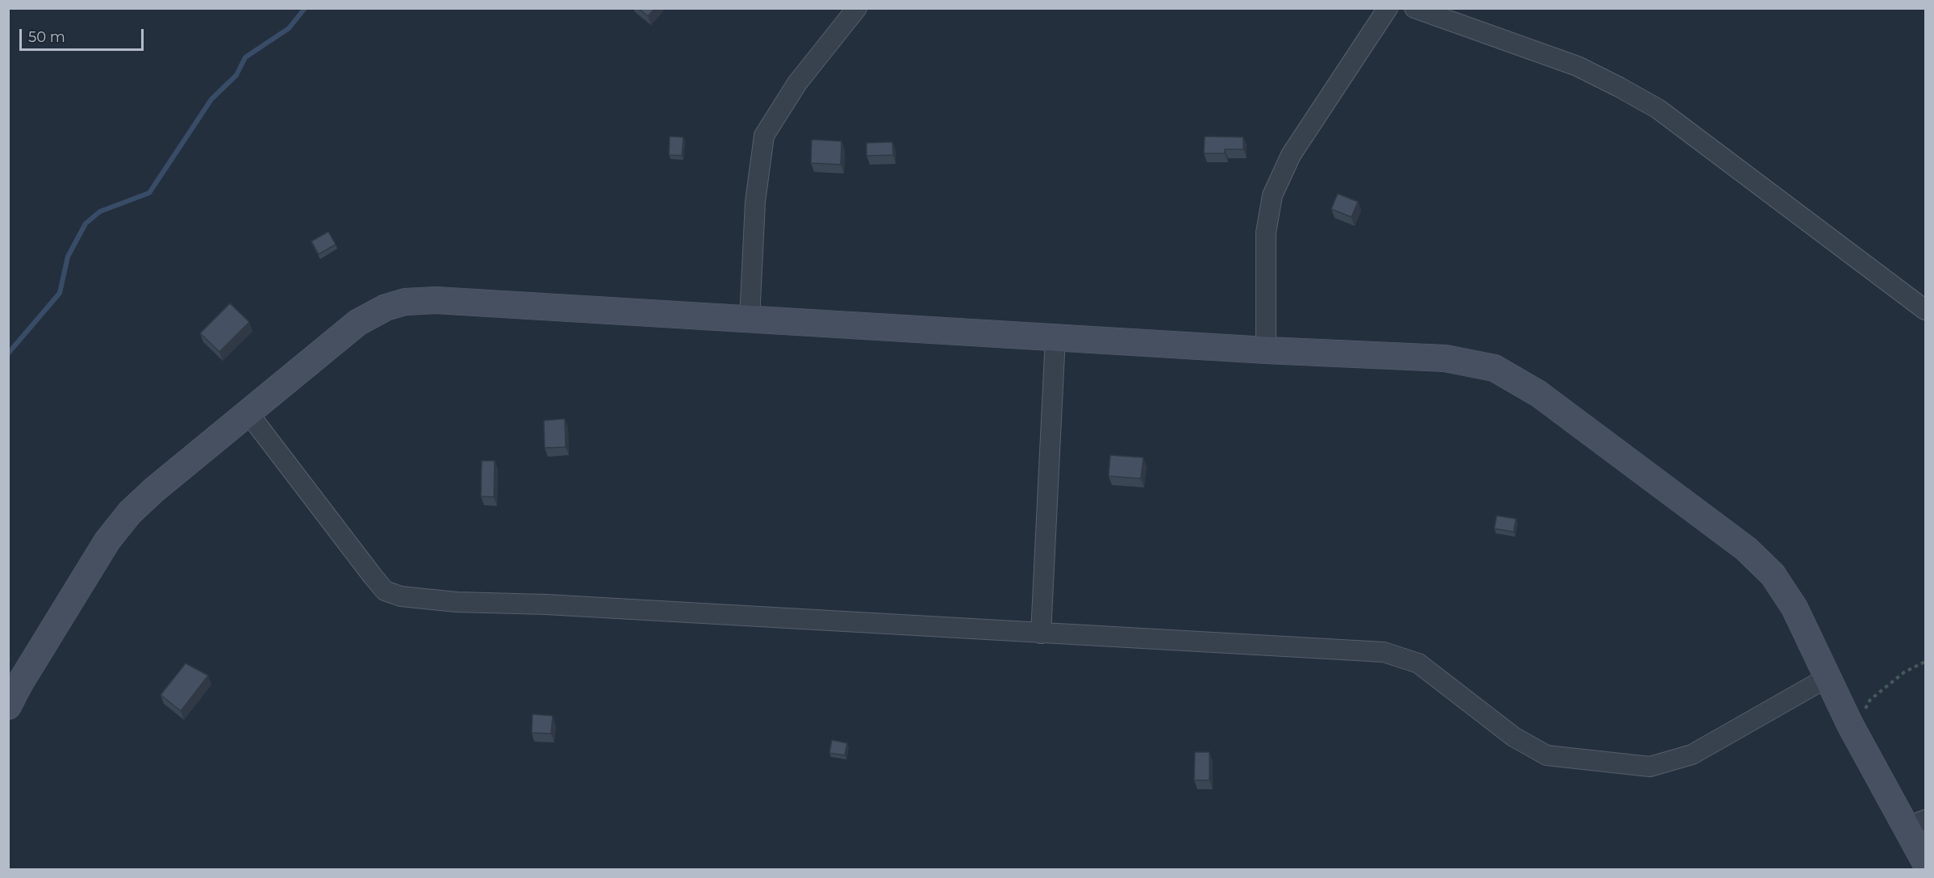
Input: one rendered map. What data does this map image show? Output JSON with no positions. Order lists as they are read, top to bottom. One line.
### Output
{"scale_bar":"50 m"}
